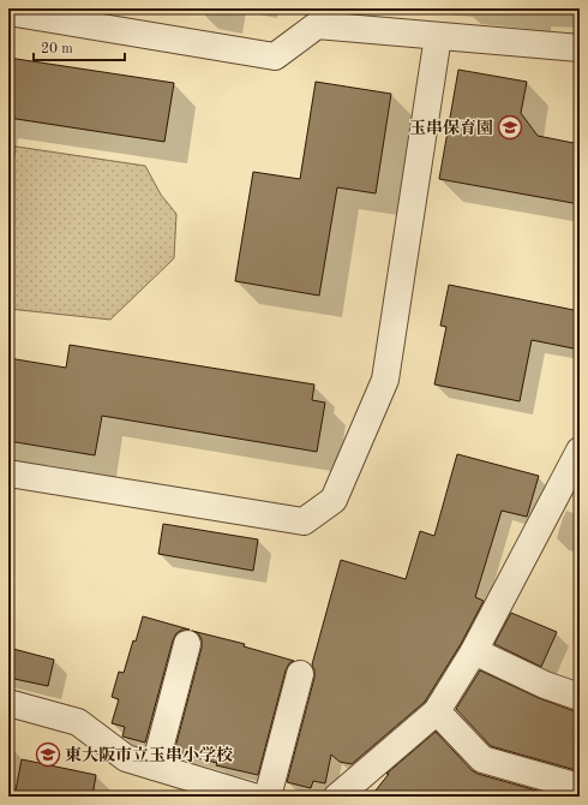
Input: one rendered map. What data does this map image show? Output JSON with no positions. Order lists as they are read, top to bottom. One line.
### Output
{"places":{"school or university":["玉串保育園","東大阪市立玉串小学校"]},"scale_bar":"20 m"}
